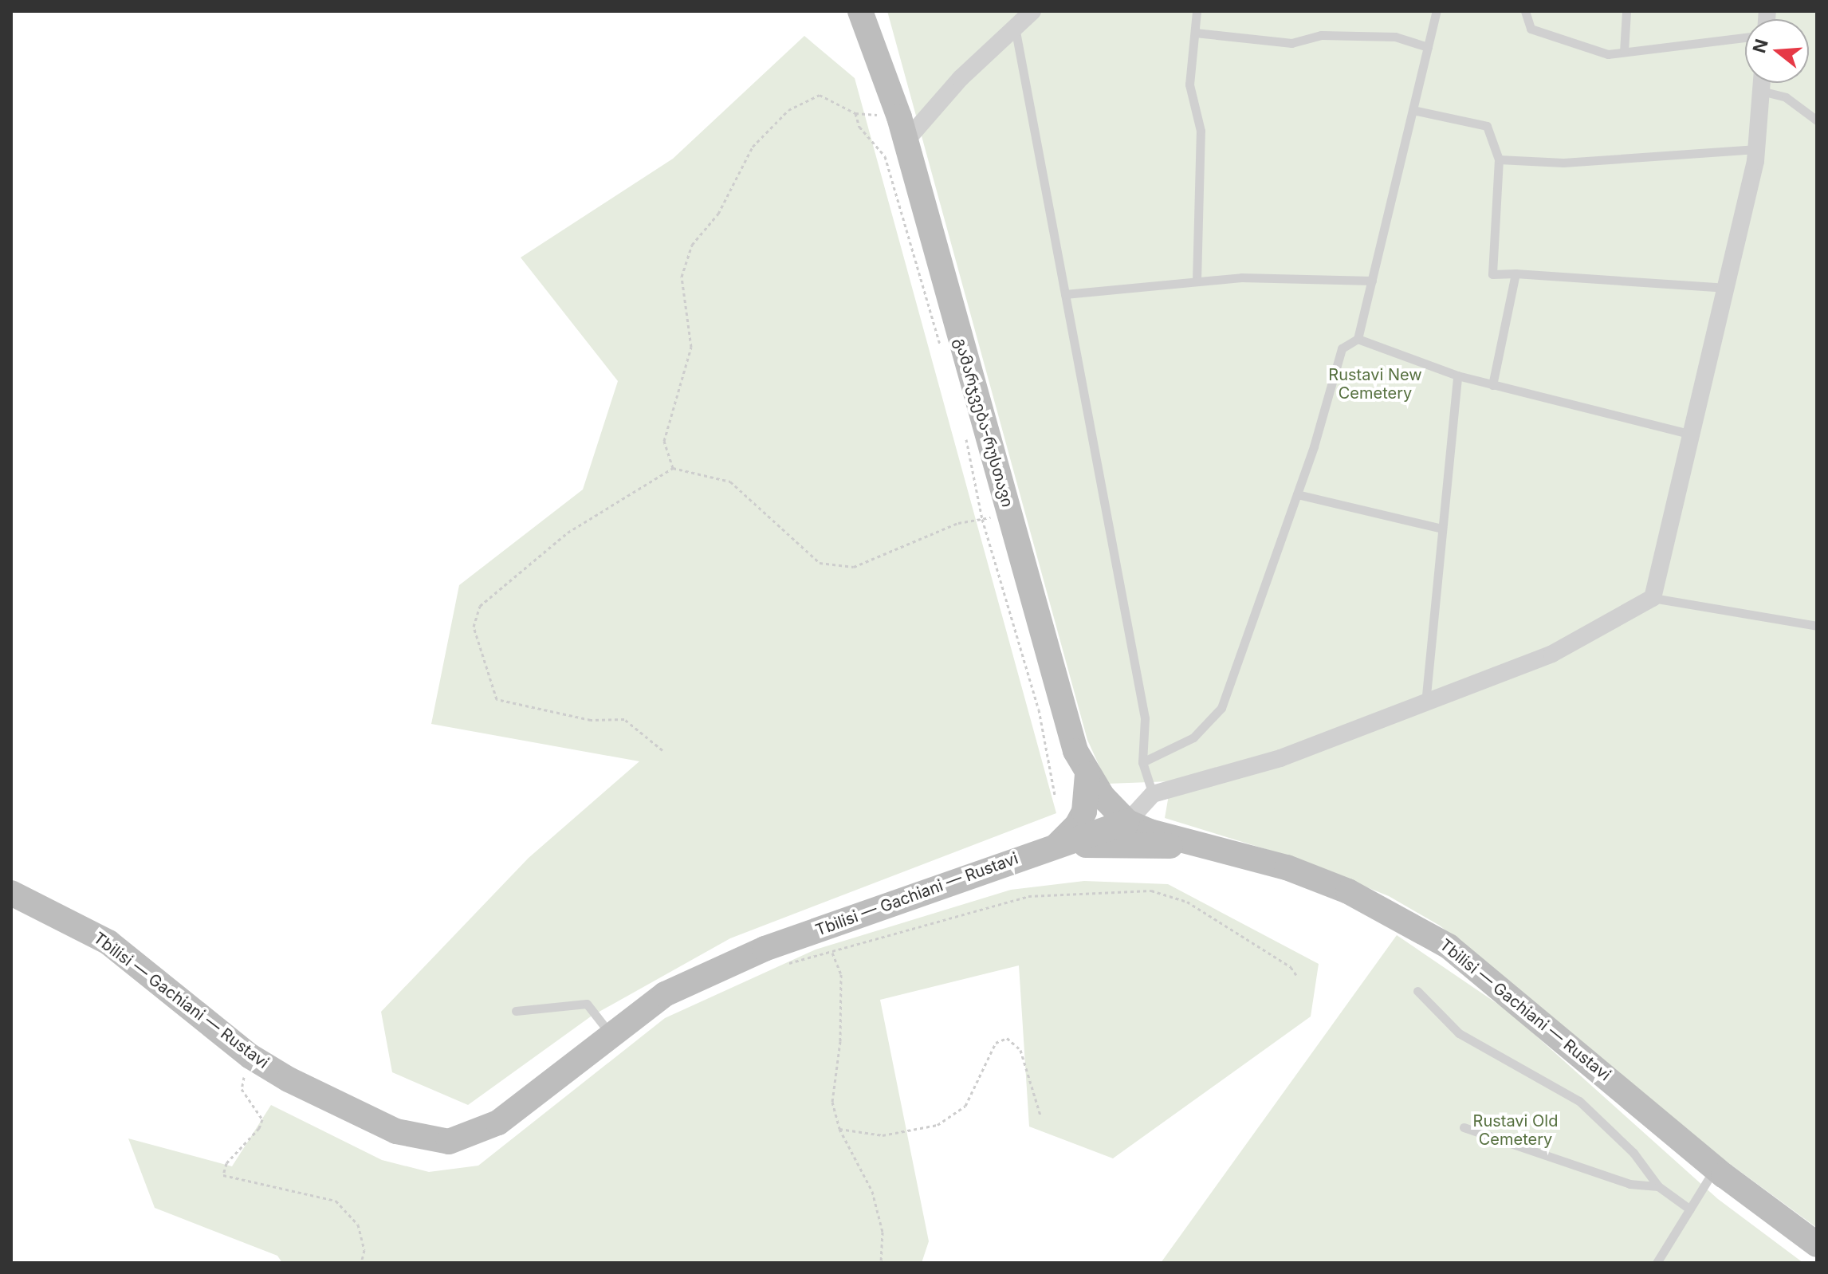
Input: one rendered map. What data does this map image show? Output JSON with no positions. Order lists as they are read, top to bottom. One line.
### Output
{"streets":{"main road":["გამარჯვება-რუსთავი","Tbilisi — Gachiani — Rustavi"]},"crossings":[["გამარჯვება-რუსთავი","Tbilisi — Gachiani — Rustavi"]],"parks":["Rustavi New Cemetery","Rustavi Old Cemetery"],"north":"left"}
